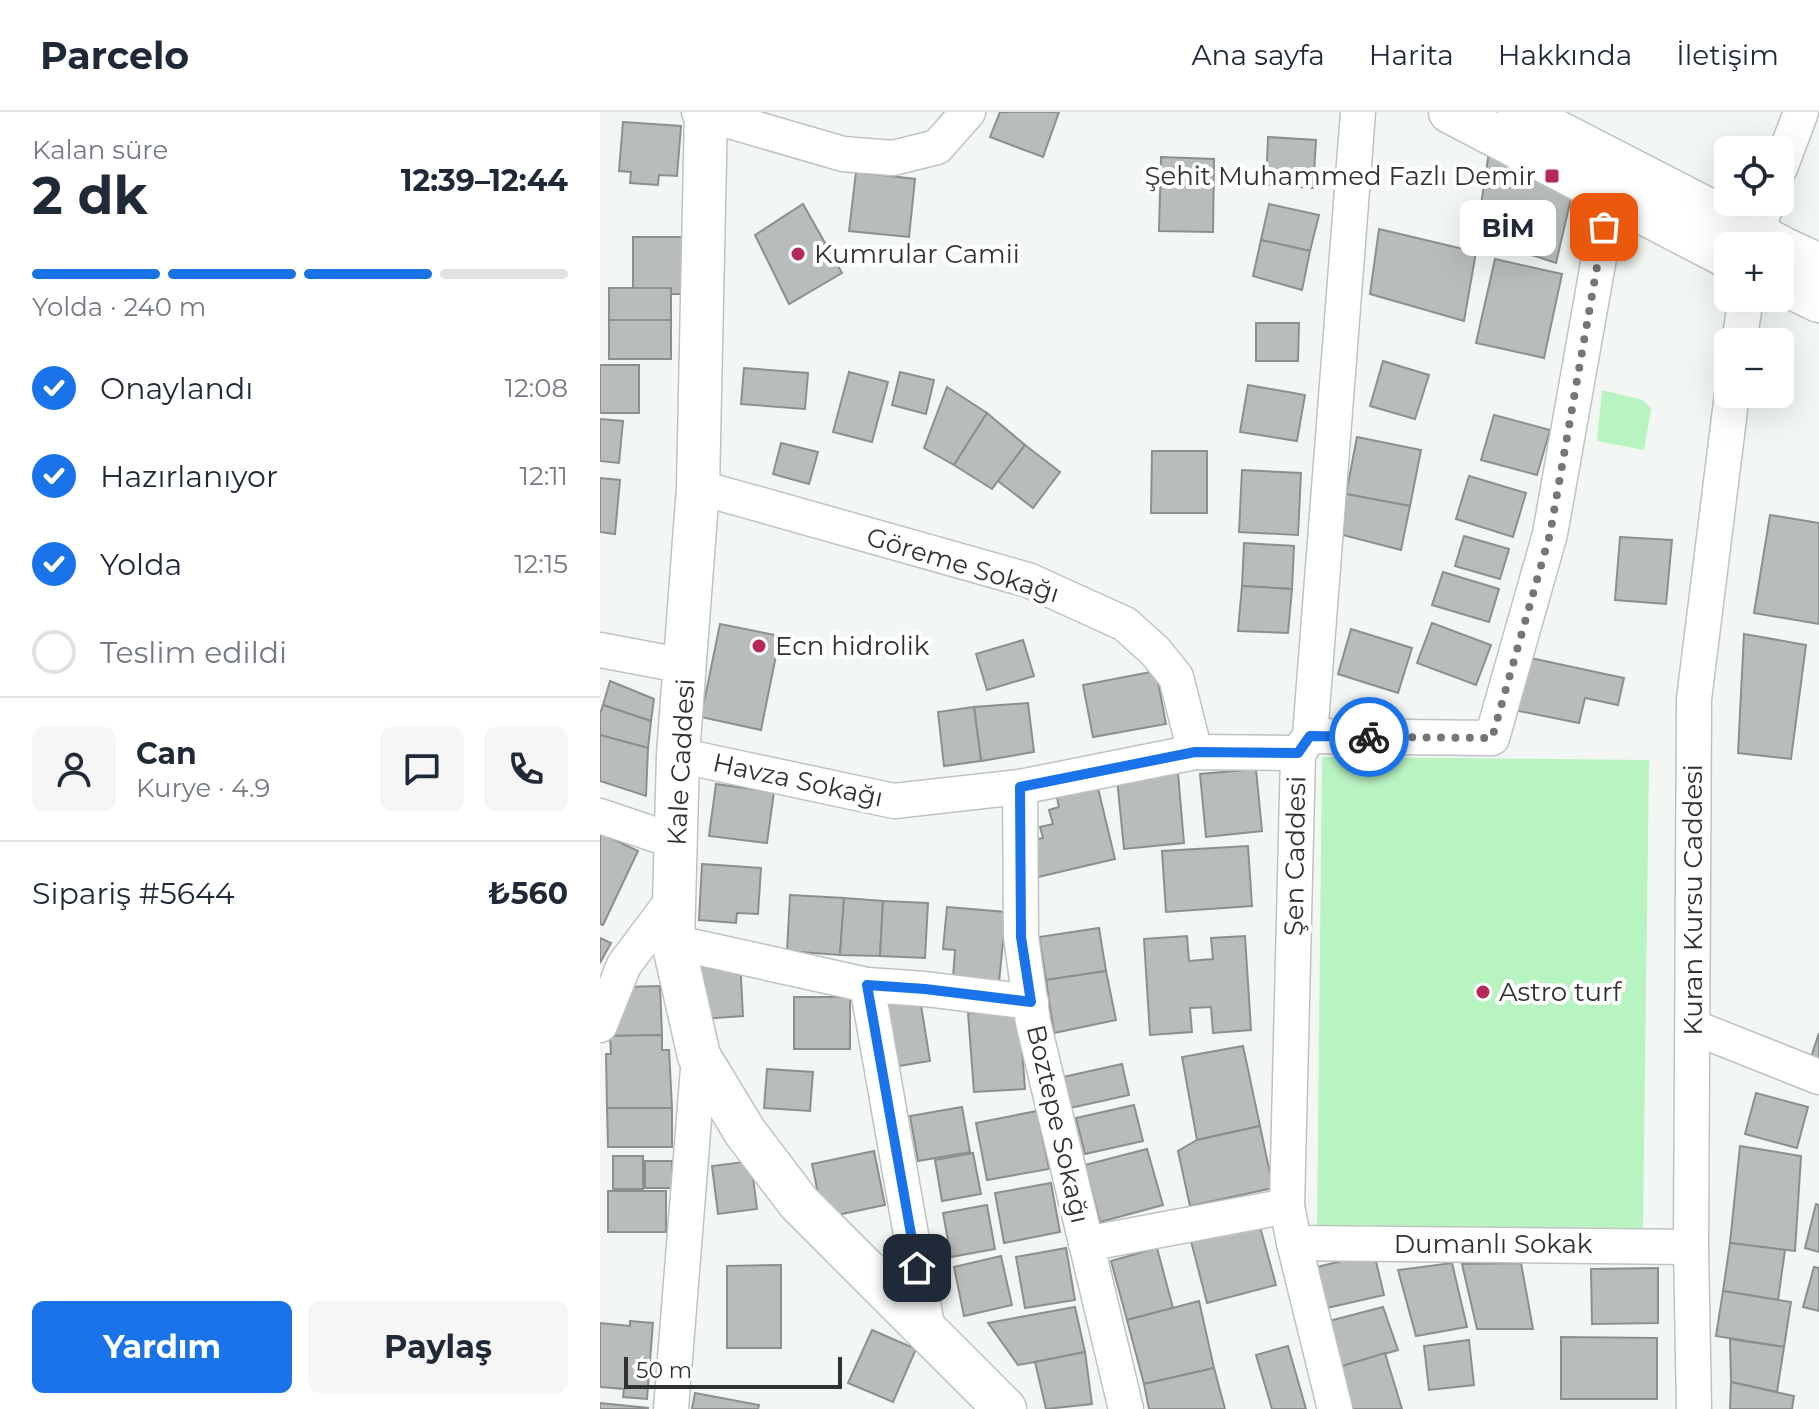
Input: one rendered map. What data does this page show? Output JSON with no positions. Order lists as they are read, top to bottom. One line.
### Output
{"streets":{"main road":["Kale Caddesi"],"street":["Göreme Sokağı","Havza Sokağı","Şen Caddesi","Kuran Kursu Caddesi","Boztepe Sokağı","Dumanlı Sokak"]},"crossings":[["Göreme Sokağı","Kale Caddesi"],["Göreme Sokağı","Havza Sokağı"],["Kale Caddesi","Havza Sokağı"],["Havza Sokağı","Şen Caddesi"],["Havza Sokağı","Boztepe Sokağı"],["Şen Caddesi","Dumanlı Sokak"],["Kuran Kursu Caddesi","Dumanlı Sokak"]],"places":{"transit":["Şehit Muhammed Fazlı Demir"],"other":["BİM","Kumrular Camii","Ecn hidrolik","Astro turf"]},"scale_bar":"50 m","page":{"header":"Parcelo","nav":["Ana sayfa","Harita","Hakkında","İletişim"],"heading":["2 dk","Kalan süre","12:39–12:44"],"panel":["Can","Kurye · 4.9","Sipariş #5644","₺560"],"map_buttons":["+","−"],"bubble":"BİM","bar":"Yolda · 240 m","list":[["Onaylandı","12:08"],["Hazırlanıyor","12:11"],["Yolda","12:15"],"Teslim edildi"],"buttons":["Yardım","Paylaş"],"scale":"50 m"}}
